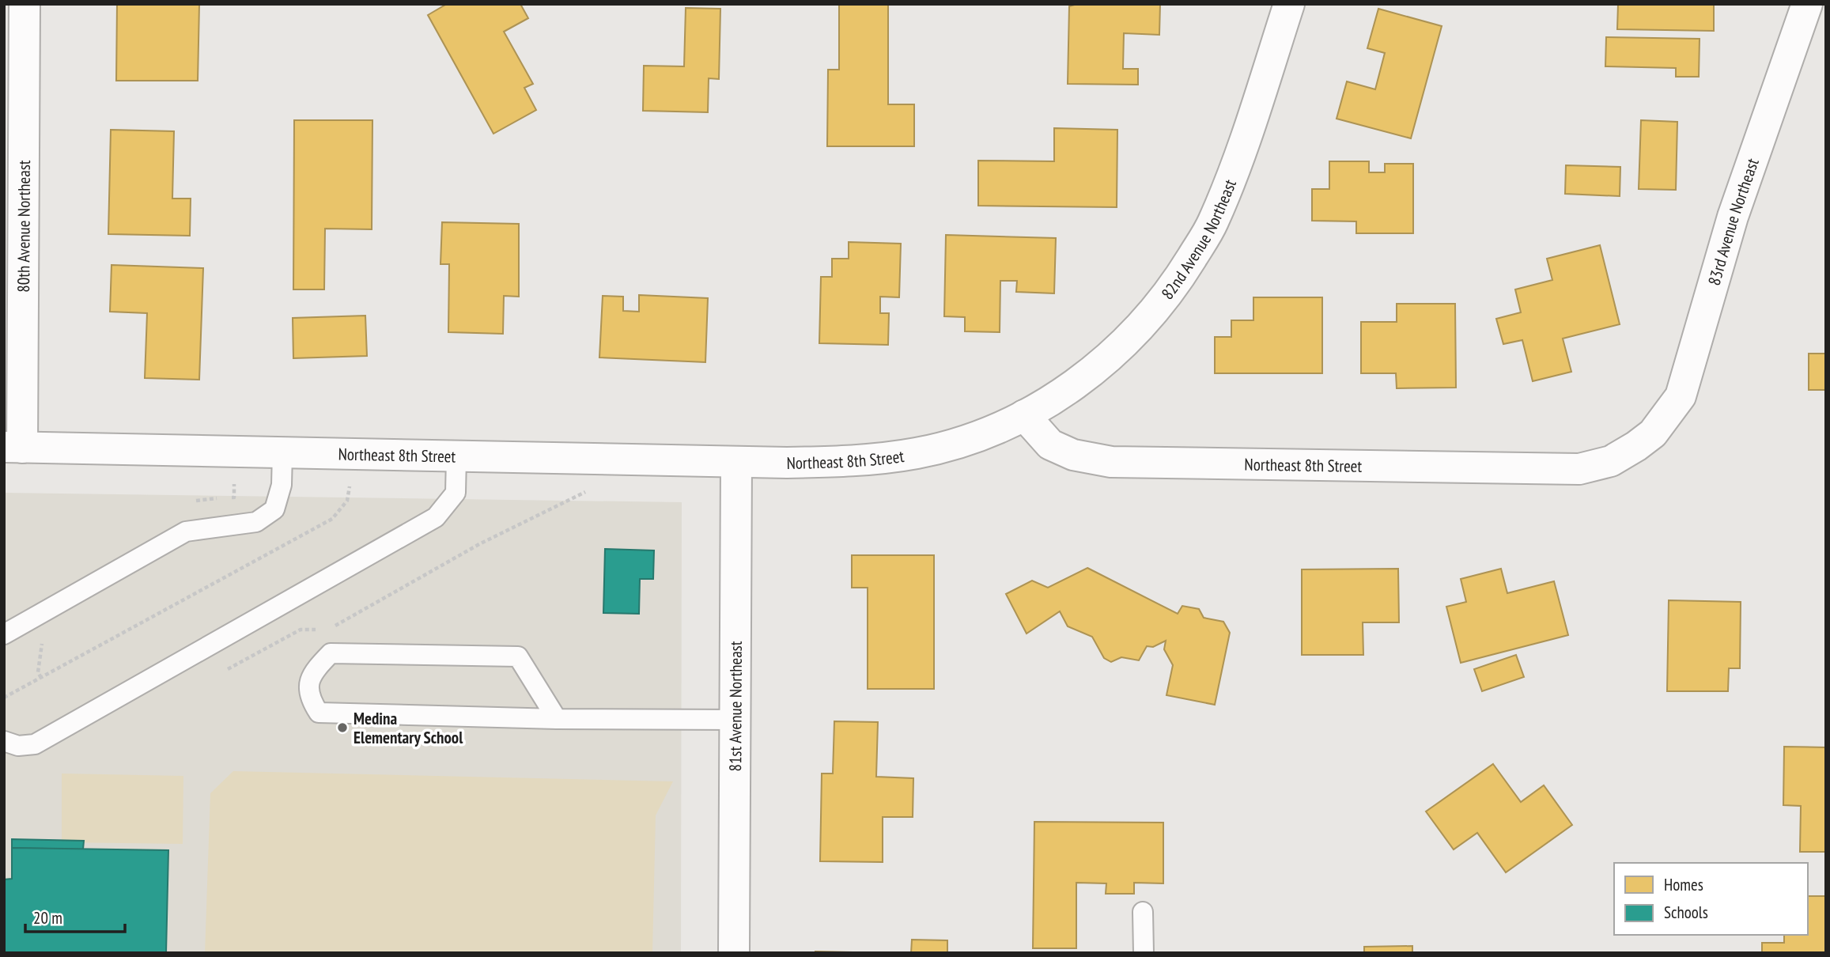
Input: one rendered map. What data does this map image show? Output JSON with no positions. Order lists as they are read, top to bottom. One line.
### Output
{"streets":{"street":["83rd Avenue Northeast","80th Avenue Northeast","82nd Avenue Northeast","Northeast 8th Street","81st Avenue Northeast"]},"crossings":[["83rd Avenue Northeast","Northeast 8th Street"],["80th Avenue Northeast","Northeast 8th Street"],["82nd Avenue Northeast","Northeast 8th Street"],["Northeast 8th Street","81st Avenue Northeast"]],"places":["Medina Elementary School"],"legend":["Homes","Schools"],"scale_bar":"20 m"}
